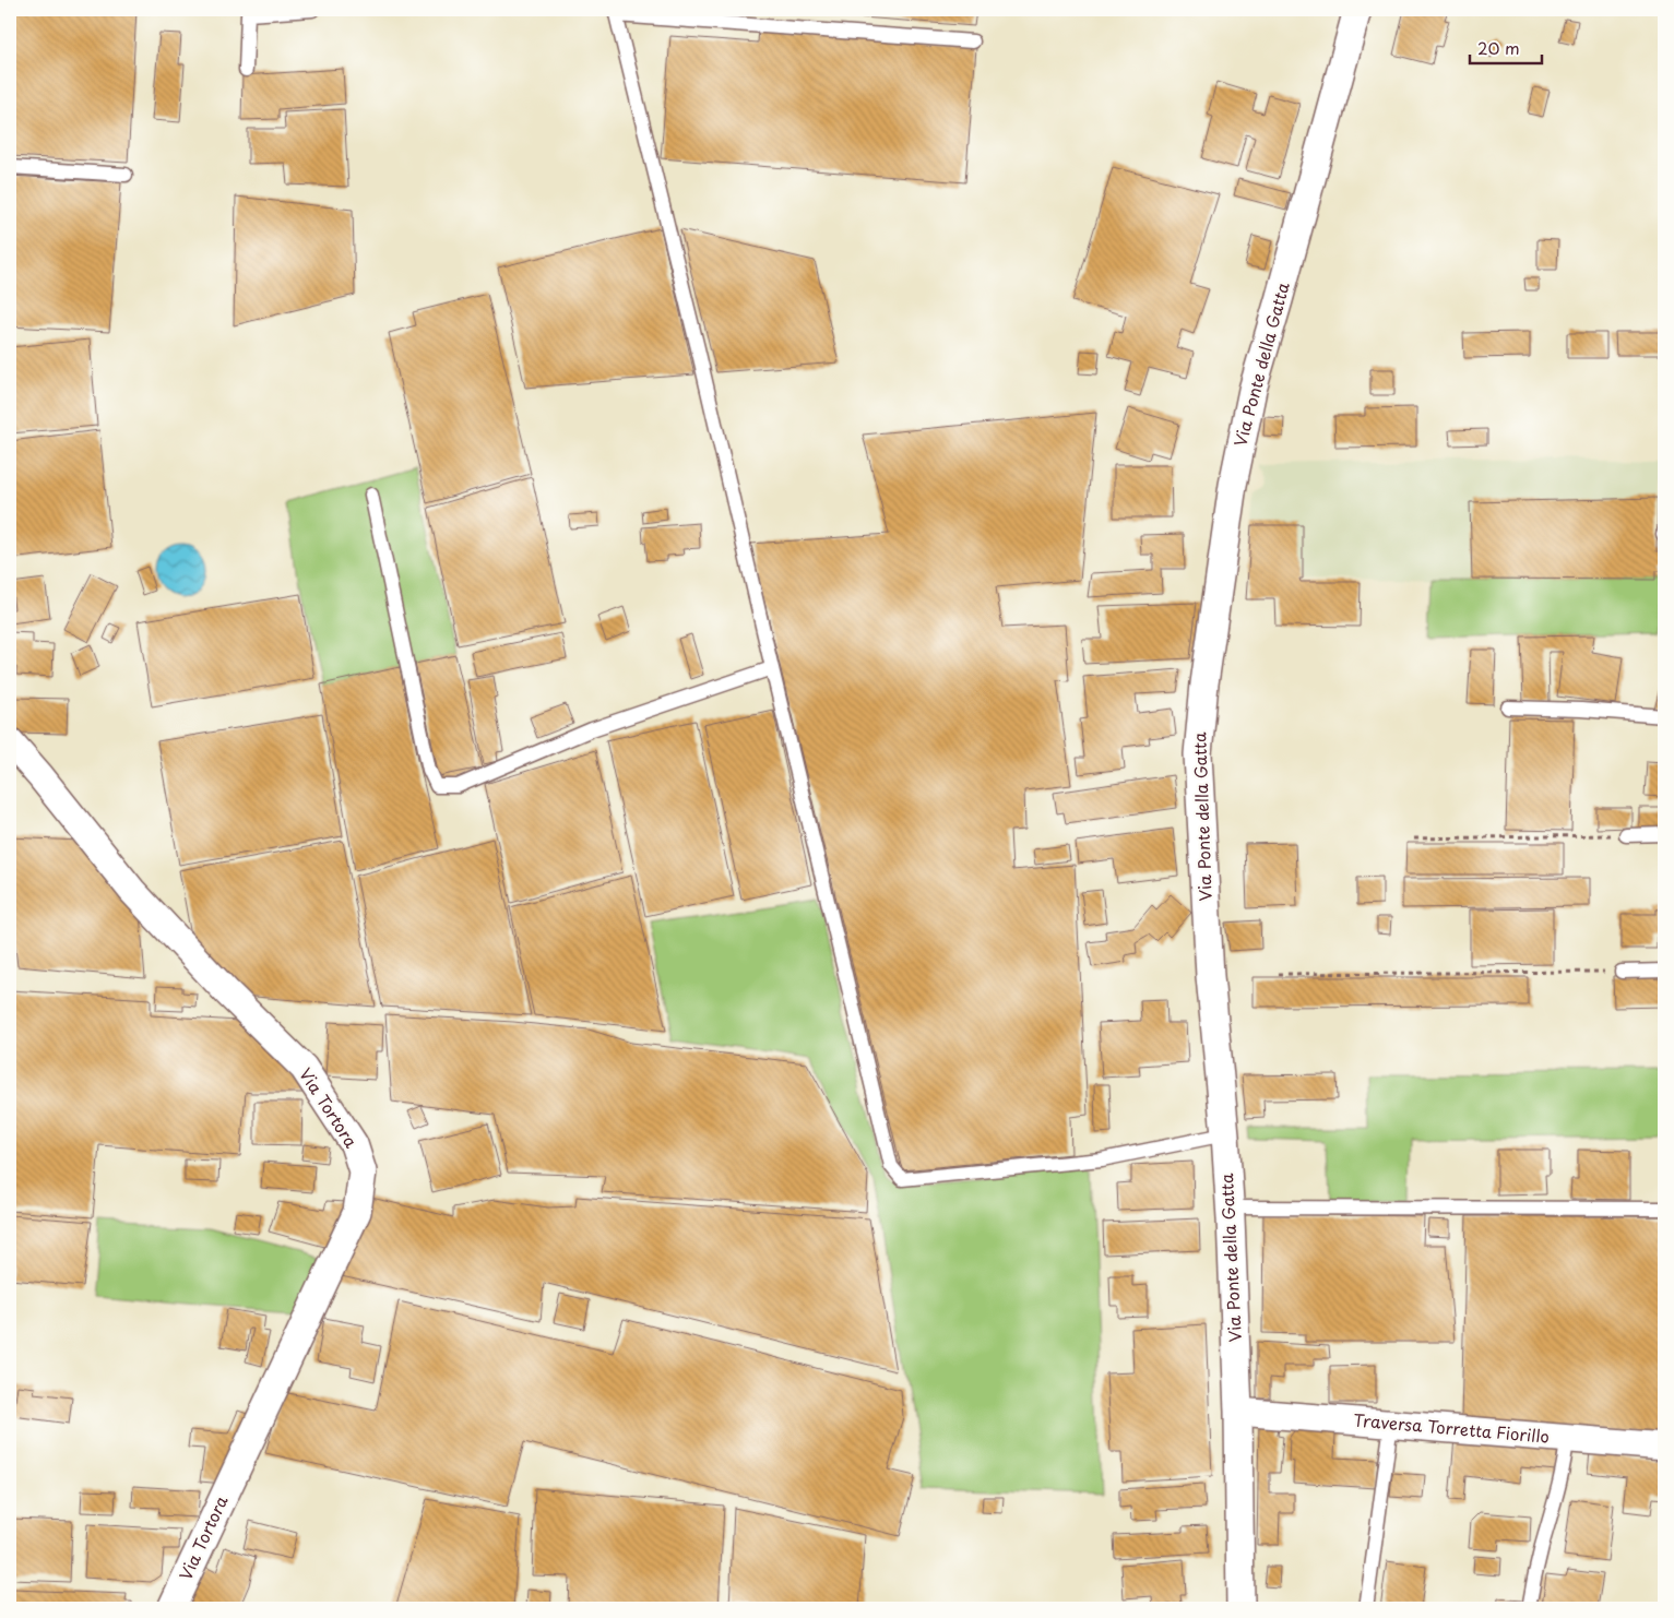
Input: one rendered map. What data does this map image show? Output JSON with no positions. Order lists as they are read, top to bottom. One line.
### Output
{"streets":{"street":["Via Ponte della Gatta","Via Tortora","Traversa Torretta Fiorillo"]},"crossings":[["Via Ponte della Gatta","Traversa Torretta Fiorillo"]],"scale_bar":"20 m"}
